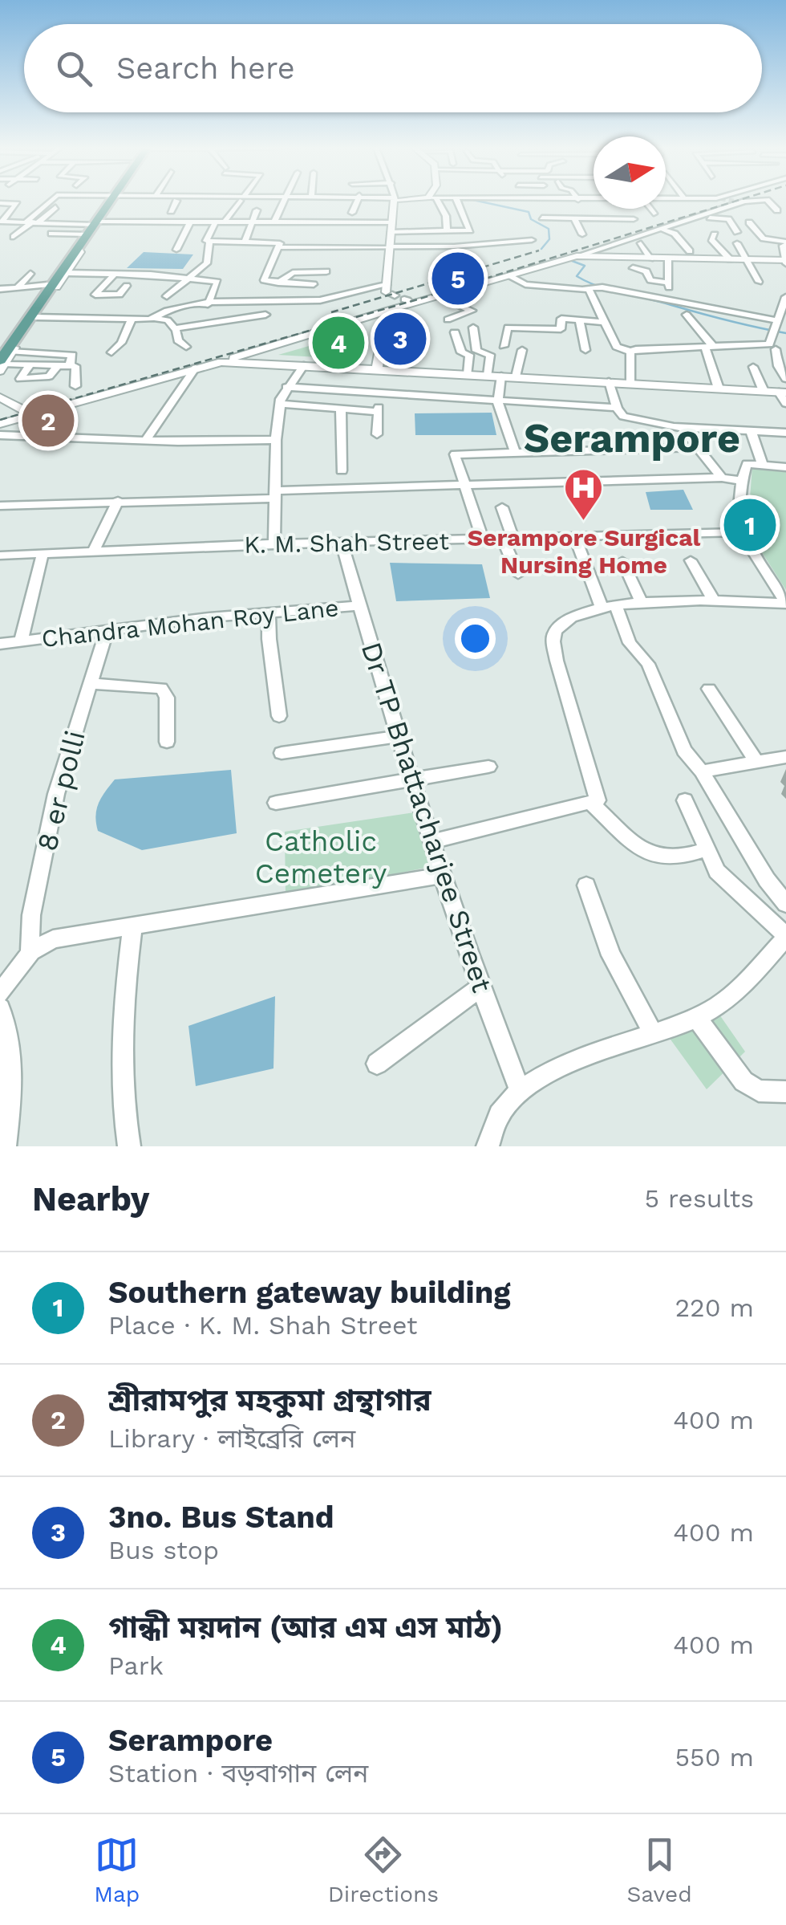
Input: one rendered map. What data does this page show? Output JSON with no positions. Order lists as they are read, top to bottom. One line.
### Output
{"streets":{"street":["K. M. Shah Street","Chandra Mohan Roy Lane","8 er polli","Dr TP Bhattacharjee Street"]},"crossings":[["K. M. Shah Street","Chandra Mohan Roy Lane"],["K. M. Shah Street","Dr TP Bhattacharjee Street"],["Chandra Mohan Roy Lane","8 er polli"],["Chandra Mohan Roy Lane","Dr TP Bhattacharjee Street"]],"districts":["Serampore"],"parks":["Catholic Cemetery"],"places":{"hospital":["Serampore Surgical Nursing Home"]},"north":"right","page":{"search":"Search here","pins":["5","3","4","2","1"],"heading":["Nearby","5 results"],"list":[{"mark":"1","name":"Southern gateway building","note":"Place · K. M. Shah Street","value":"220 m"},{"mark":"2","name":"শ্রীরামপুর মহকুমা গ্ৰন্থাগার","note":"Library · লাইব্রেরি লেন","value":"400 m"},{"mark":"3","name":"3no. Bus Stand","note":"Bus stop","value":"400 m"},{"mark":"4","name":"গান্ধী ময়দান (আর এম এস মাঠ)","note":"Park","value":"400 m"},{"mark":"5","name":"Serampore","note":"Station · বড়বাগান লেন","value":"550 m"}],"nav":["Map","Directions","Saved"]}}
